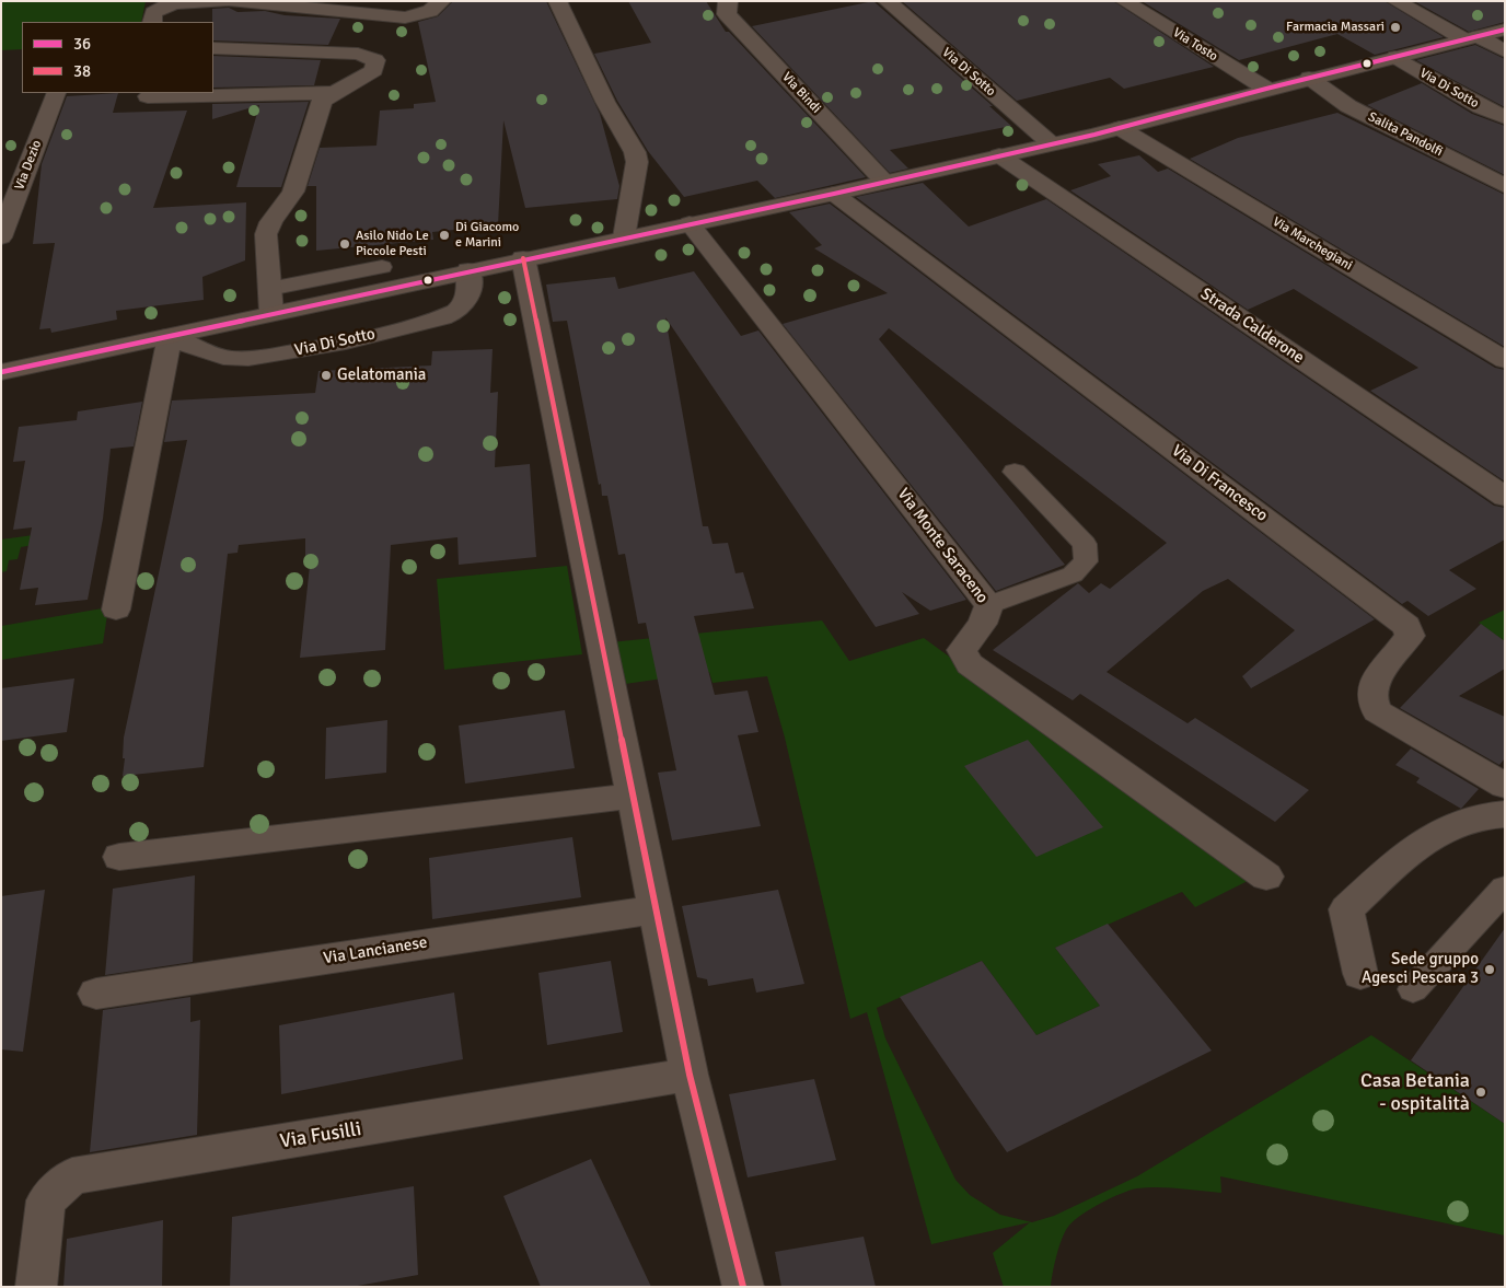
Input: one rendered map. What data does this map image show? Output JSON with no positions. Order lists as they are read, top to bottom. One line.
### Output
{"streets":{"street":["Via Tosto","Via Di Sotto","Via Bindi","Salita Pandolfi","Via Dezio","Via Marchegiani","Strada Calderone","Via Di Francesco","Via Monte Saraceno","Via Lancianese","Via Fusilli"]},"crossings":[["Via Tosto","Via Di Sotto"],["Via Di Sotto","Via Bindi"],["Via Di Sotto","Salita Pandolfi"],["Via Di Sotto","Via Marchegiani"],["Via Di Sotto","Strada Calderone"],["Via Di Sotto","Via Di Francesco"],["Via Di Sotto","Via Monte Saraceno"]],"places":["Farmacia Massari","Di Giacomo e Marini","Asilo Nido Le Piccole Pesti","Gelatomania","Sede gruppo Agesci Pescara 3","Casa Betania - ospitalità"],"lines":["transit line 36","transit line 38"],"legend":["36","38"]}
